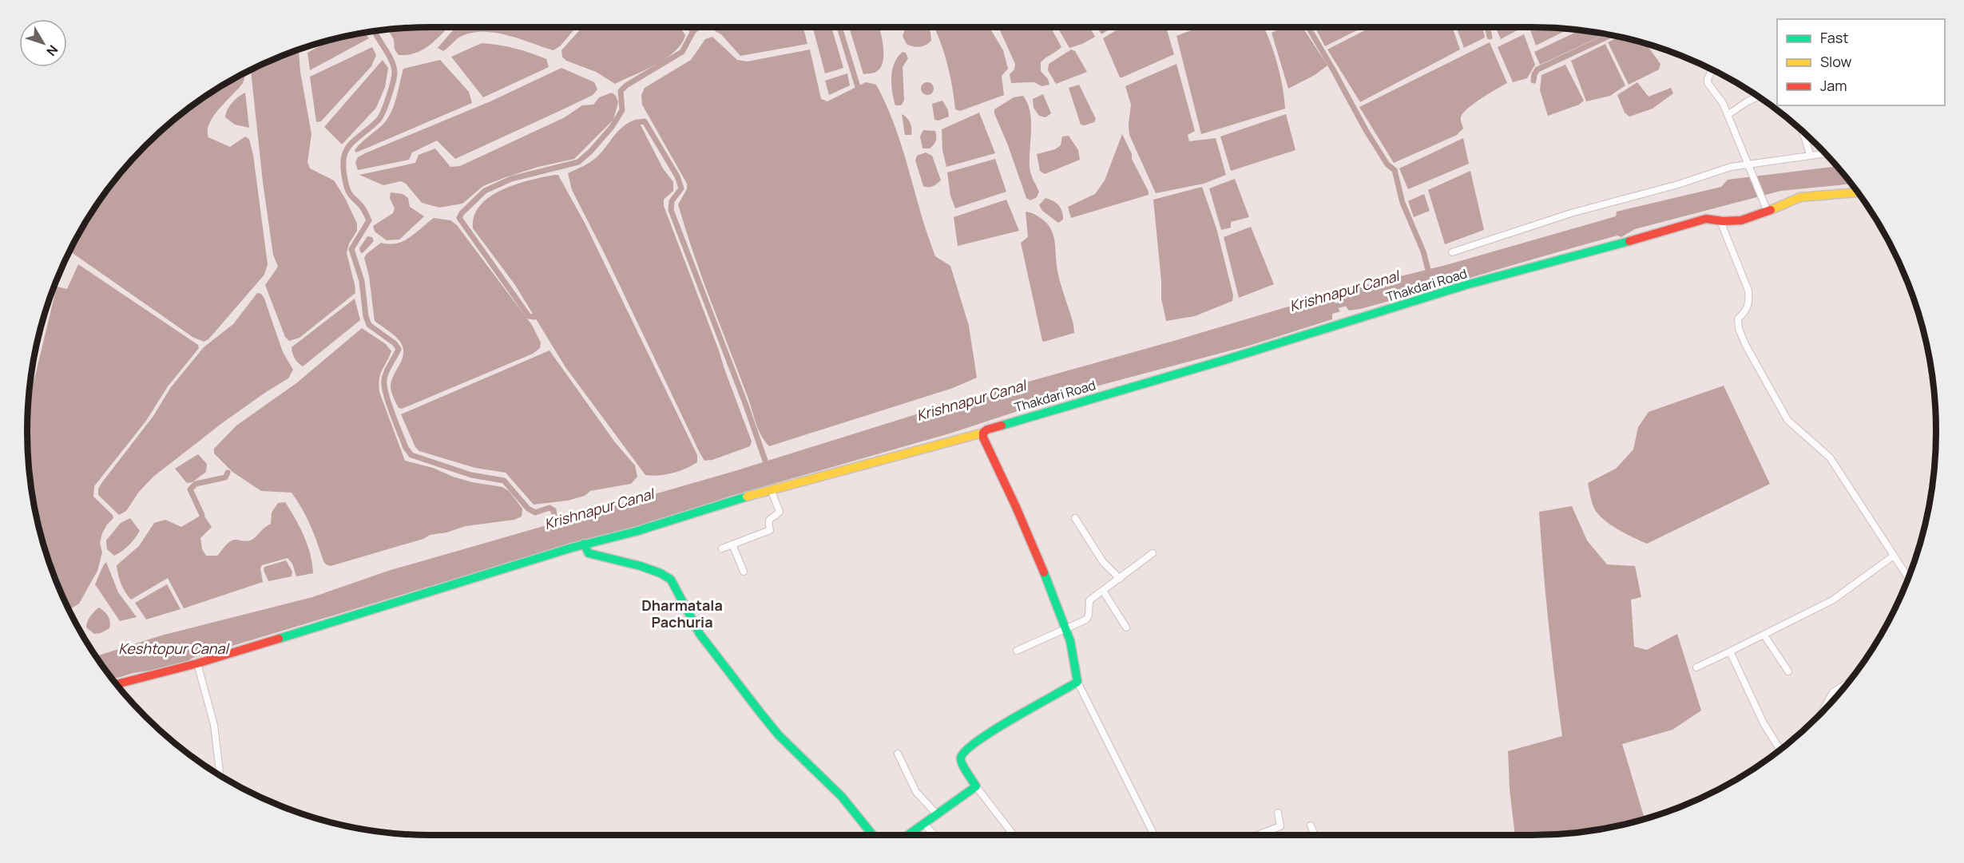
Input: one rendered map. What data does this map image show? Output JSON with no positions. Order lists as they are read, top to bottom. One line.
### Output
{"streets":{"street":["Thakdari Road"]},"districts":["Dharmatala Pachuria"],"water":["Krishnapur Canal","Keshtopur Canal"],"legend":["Fast","Slow","Jam"],"north":"bottom right"}
